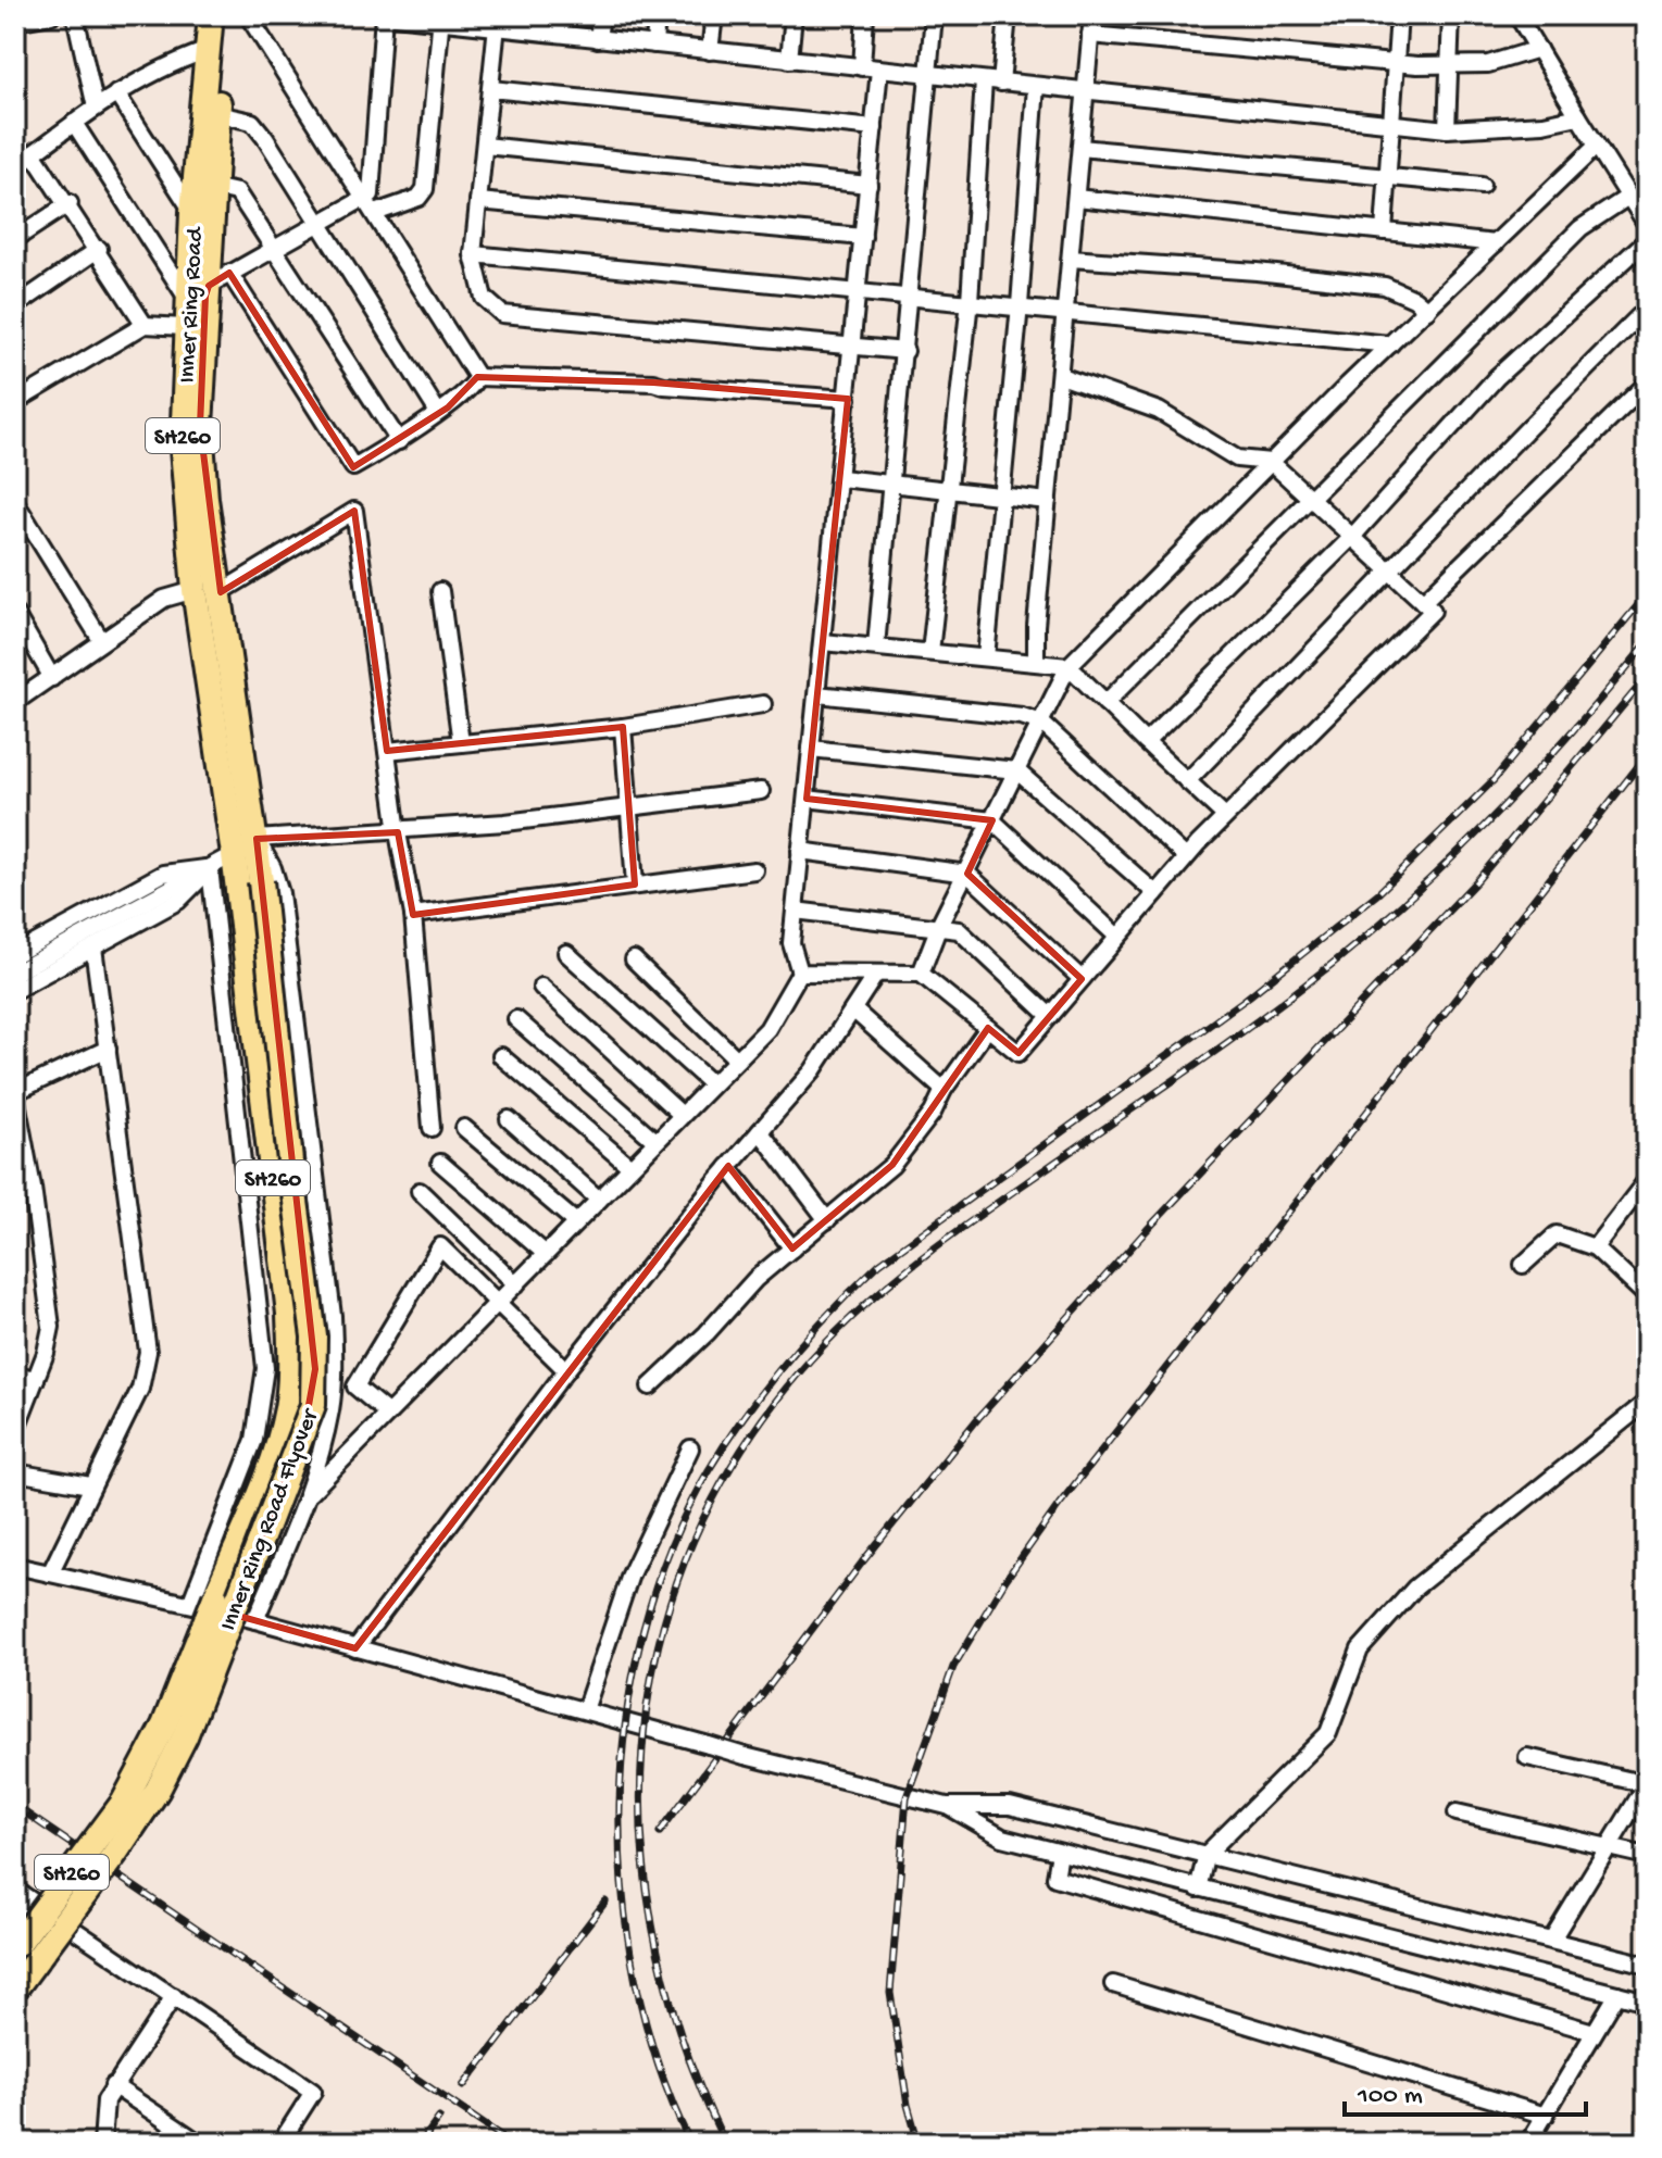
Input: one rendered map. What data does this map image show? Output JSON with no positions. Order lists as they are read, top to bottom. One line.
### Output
{"streets":{"highway":["Inner Ring Road","SH260","Inner Ring Road Flyover"]},"crossings":[["Inner Ring Road","Inner Ring Road Flyover"]],"scale_bar":"100 m"}
